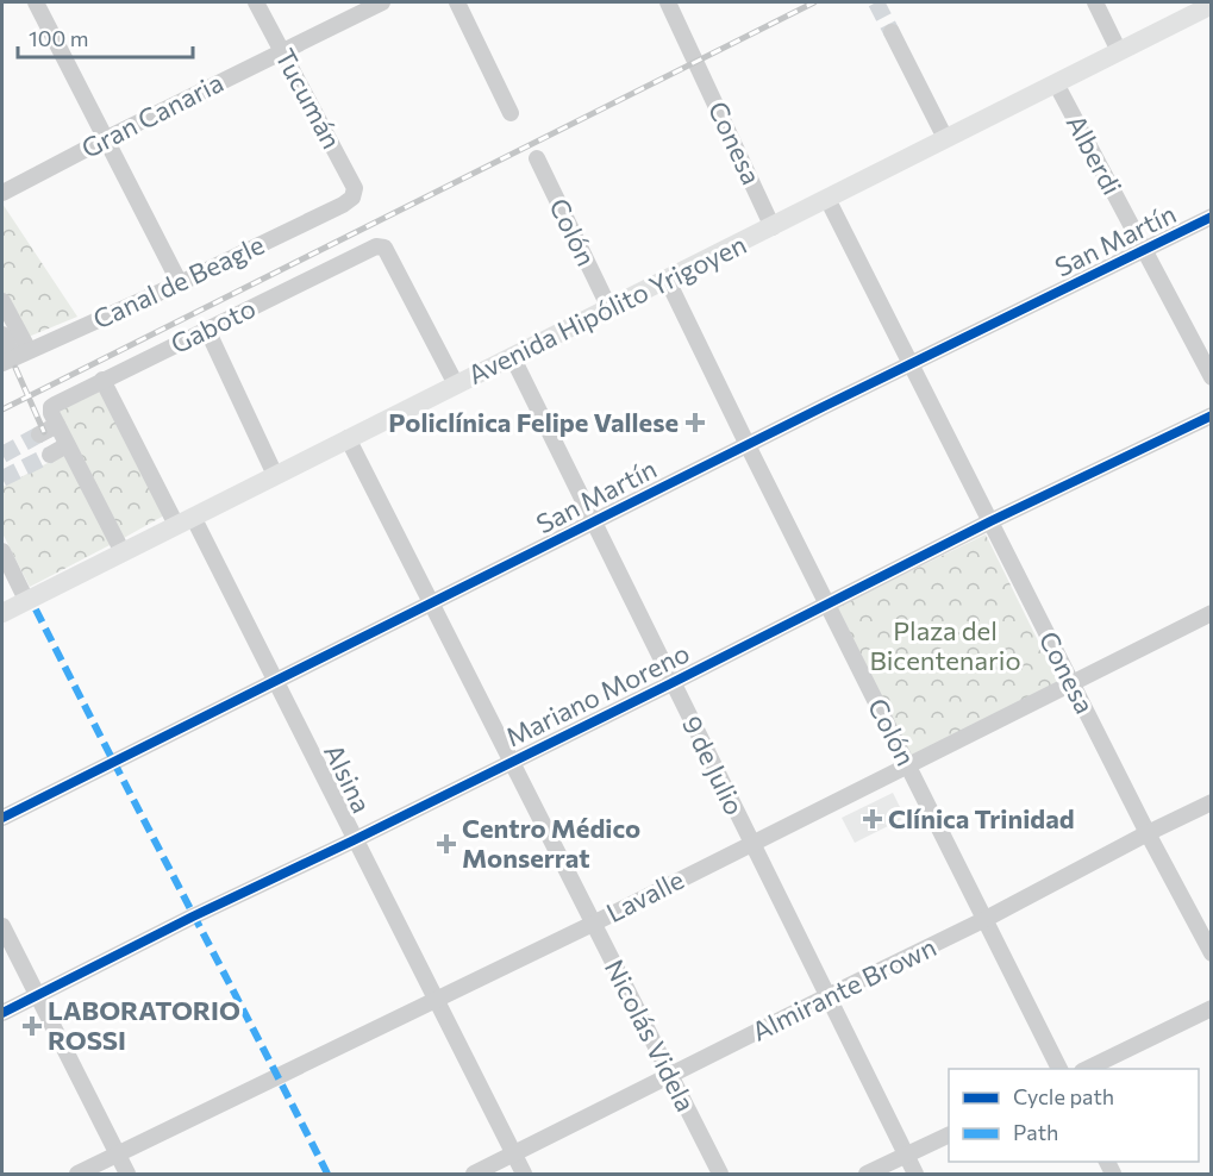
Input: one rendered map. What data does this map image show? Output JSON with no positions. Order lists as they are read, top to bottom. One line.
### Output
{"streets":{"main road":["Avenida Hipólito Yrigoyen"],"street":["Tucumán","Gran Canaria","Conesa","Alberdi","Colón","San Martín","Canal de Beagle","Gaboto","Mariano Moreno","9 de Julio","Alsina","Lavalle","Almirante Brown","Nicolás Videla"]},"crossings":[["Tucumán","Gran Canaria"],["Tucumán","Canal de Beagle"],["Conesa","San Martín"],["Conesa","Avenida Hipólito Yrigoyen"],["Conesa","Mariano Moreno"],["Conesa","Lavalle"],["Conesa","Almirante Brown"],["Alberdi","San Martín"],["Alberdi","Avenida Hipólito Yrigoyen"],["Colón","San Martín"],["Colón","Avenida Hipólito Yrigoyen"],["Colón","Mariano Moreno"],["Colón","Lavalle"],["Colón","Almirante Brown"],["San Martín","9 de Julio"],["San Martín","Alsina"],["San Martín","Nicolás Videla"],["Avenida Hipólito Yrigoyen","Gaboto"],["Avenida Hipólito Yrigoyen","9 de Julio"],["Avenida Hipólito Yrigoyen","Alsina"],["Avenida Hipólito Yrigoyen","Nicolás Videla"],["Gaboto","Alsina"],["Mariano Moreno","9 de Julio"],["Mariano Moreno","Alsina"],["Mariano Moreno","Nicolás Videla"],["9 de Julio","Lavalle"],["9 de Julio","Almirante Brown"],["Alsina","Lavalle"],["Alsina","Almirante Brown"],["Lavalle","Nicolás Videla"],["Almirante Brown","Nicolás Videla"]],"parks":["Plaza del Bicentenario"],"places":{"health":["Policlínica Felipe Vallese","Clínica Trinidad","Centro Médico Monserrat","LABORATORIO ROSSI"]},"legend":["Cycle path","Path"],"scale_bar":"100 m"}
